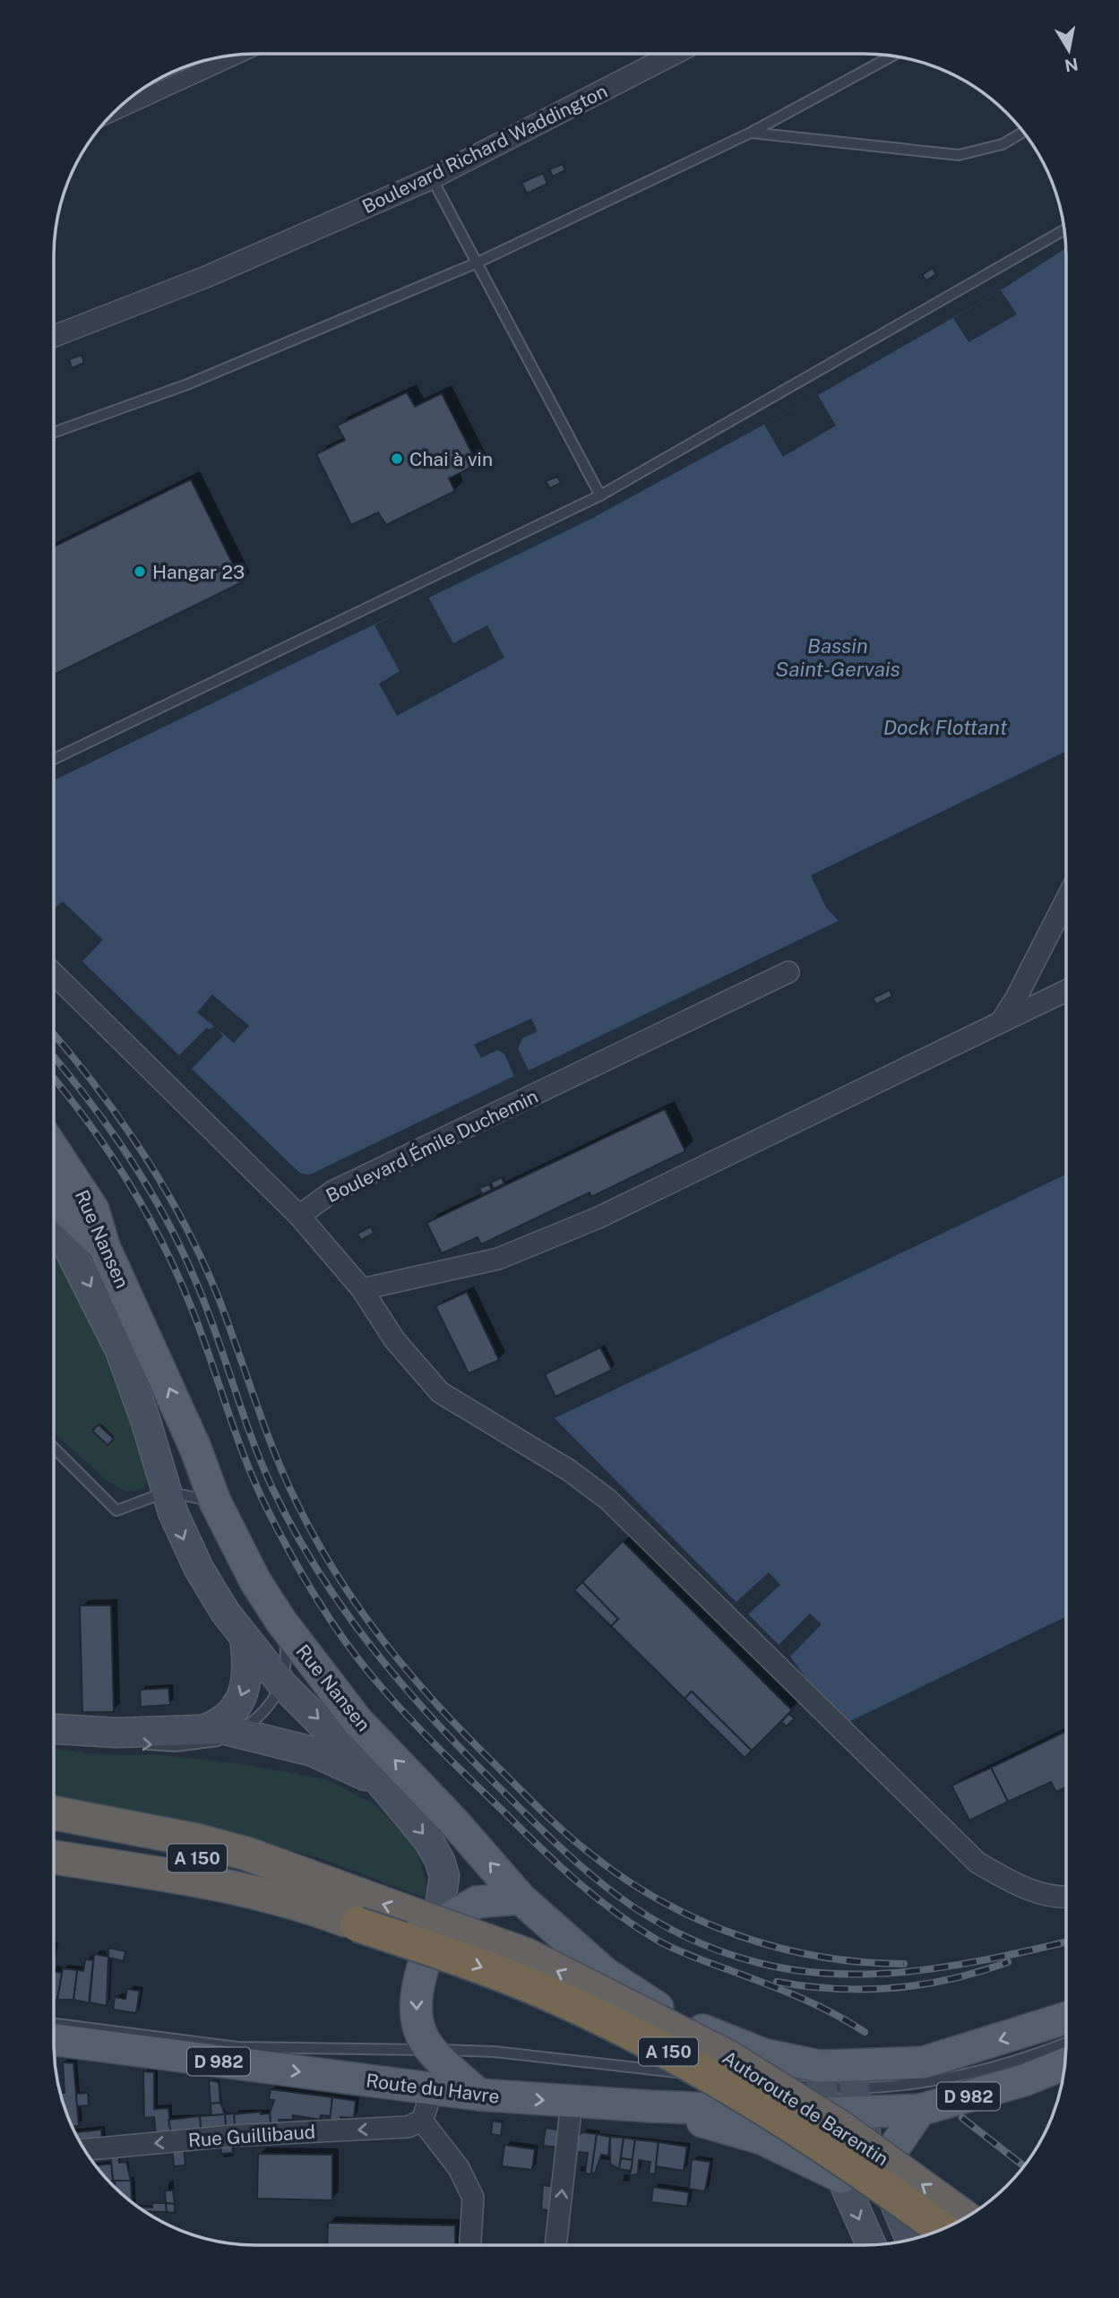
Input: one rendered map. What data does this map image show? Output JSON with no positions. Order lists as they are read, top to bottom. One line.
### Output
{"streets":{"highway":["A 150","Autoroute de Barentin"],"main road":["Rue Nansen","D 982","Route du Havre"],"street":["Boulevard Richard Waddington","Boulevard Émile Duchemin","Rue Guillibaud"]},"crossings":[["Rue Nansen","D 982"],["Rue Nansen","Route du Havre"],["Rue Nansen","Autoroute de Barentin"],["A 150","Autoroute de Barentin"],["D 982","Route du Havre"]],"one_way":["Route du Havre","Rue Guillibaud"],"water":["Bassin Saint-Gervais","Dock Flottant"],"places":["Chai à vin","Hangar 23"],"north":"bottom"}
